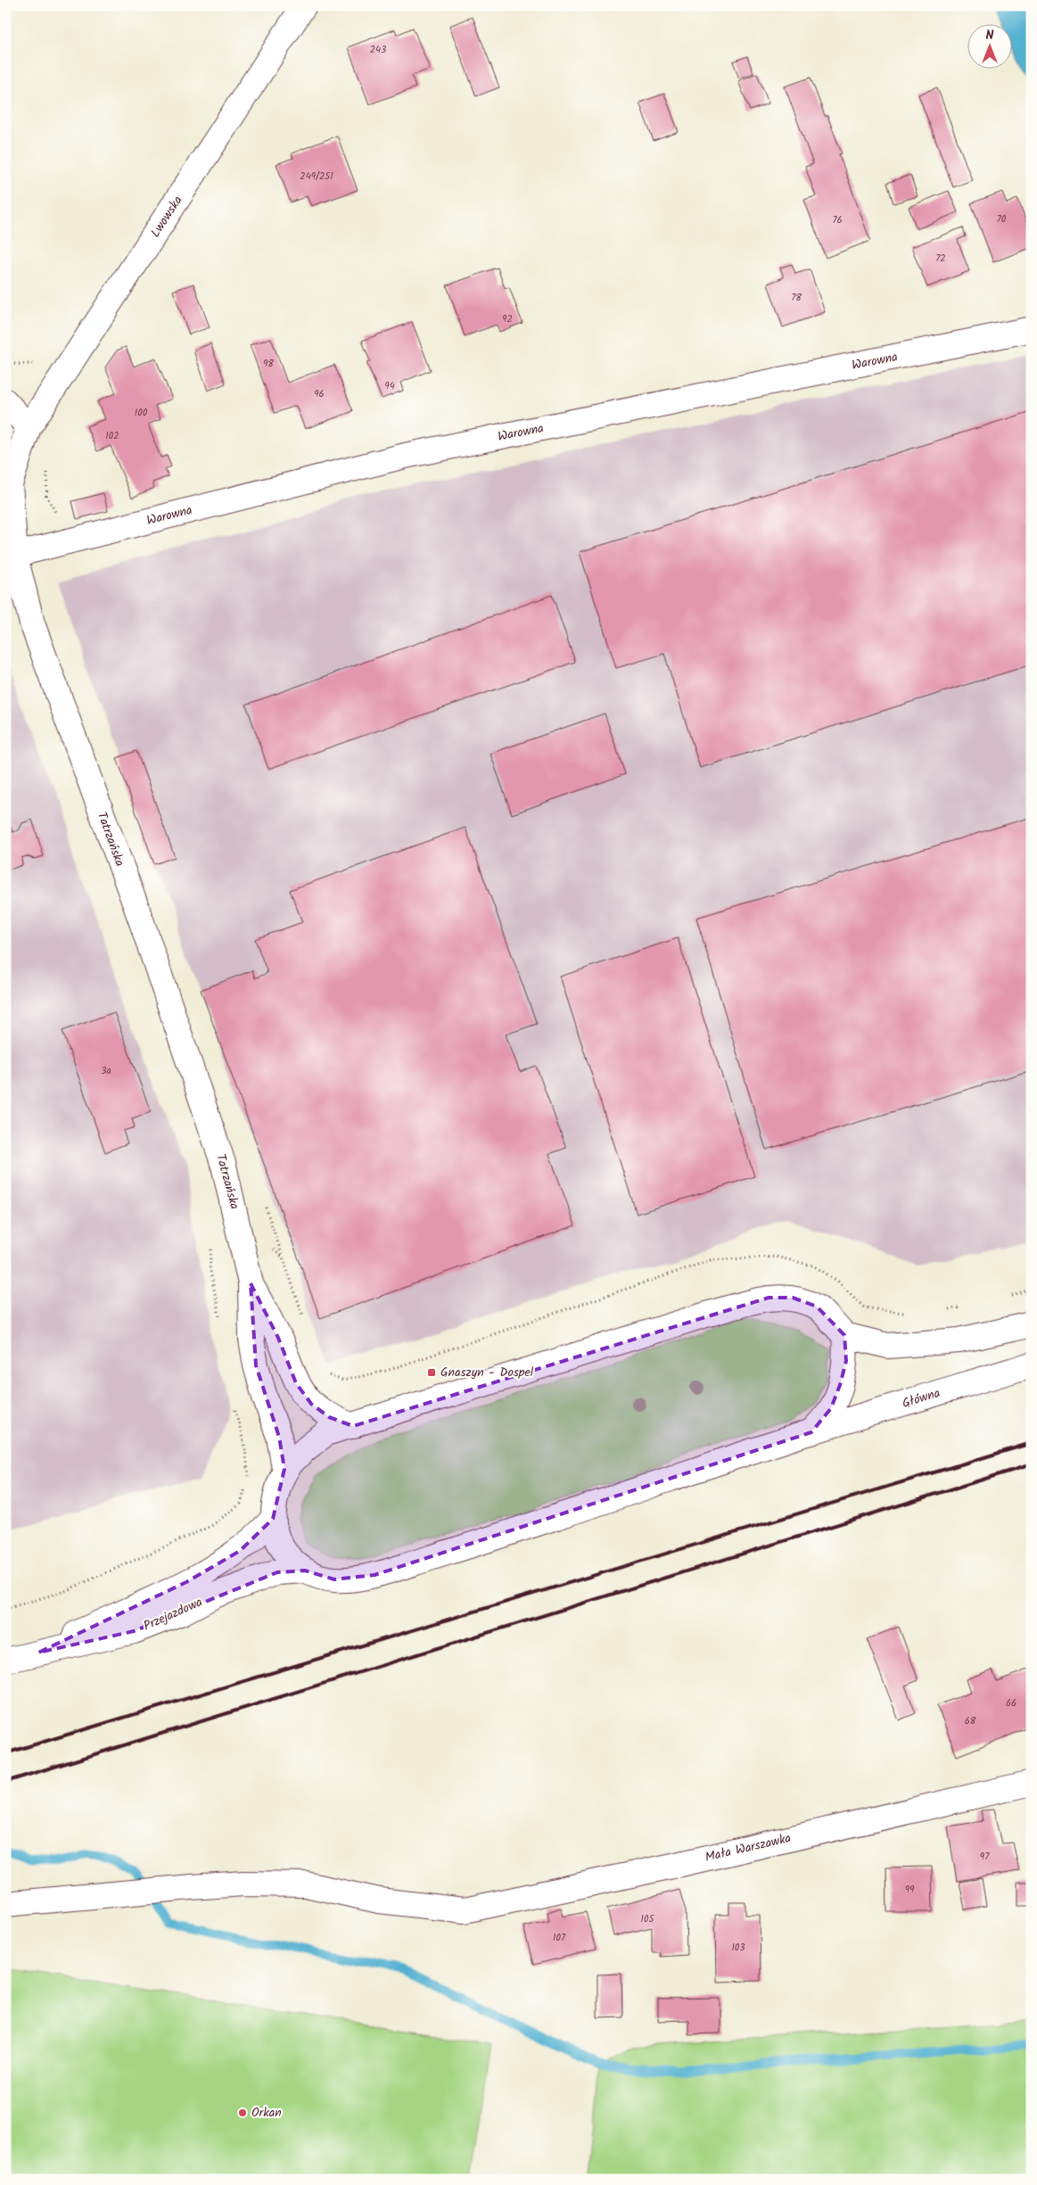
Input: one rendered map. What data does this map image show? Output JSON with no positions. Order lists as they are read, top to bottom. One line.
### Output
{"streets":{"street":["Lwowska","Warowna","Tatrzańska","Główna","Przejazdowa","Mała Warszawka"]},"crossings":[["Lwowska","Tatrzańska"],["Warowna","Tatrzańska"],["Główna","Przejazdowa"]],"places":{"transit":["Gnaszyn - Dospel"],"other":["Orkan"]},"house_numbers":["243","249/251","70","76","72","78","92","98","94","96","100","102","3a","66","68","97","99","105","107","103"],"north":"top"}
